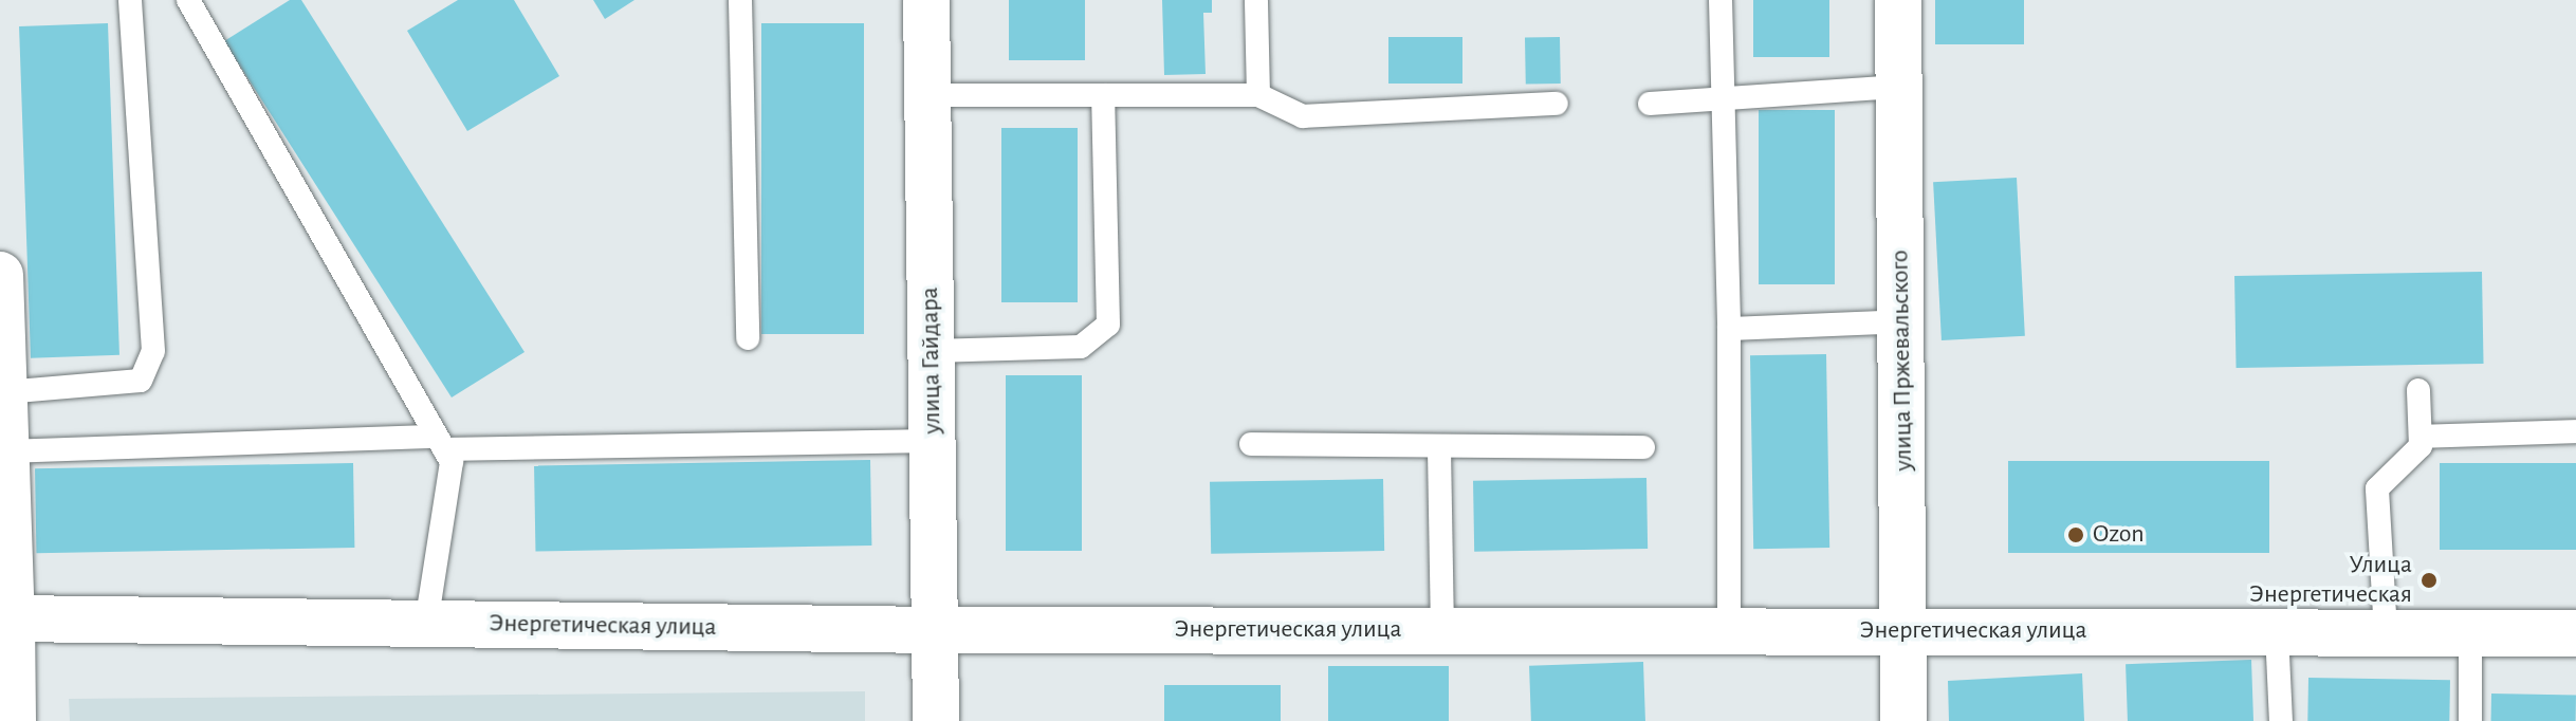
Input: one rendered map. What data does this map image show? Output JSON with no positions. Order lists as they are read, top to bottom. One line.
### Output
{"streets":{"street":["улица Гайдара","улица Пржевальского","Энергетическая улица"]},"crossings":[["улица Гайдара","Энергетическая улица"],["улица Пржевальского","Энергетическая улица"]],"places":["Ozon","Улица Энергетическая"]}
